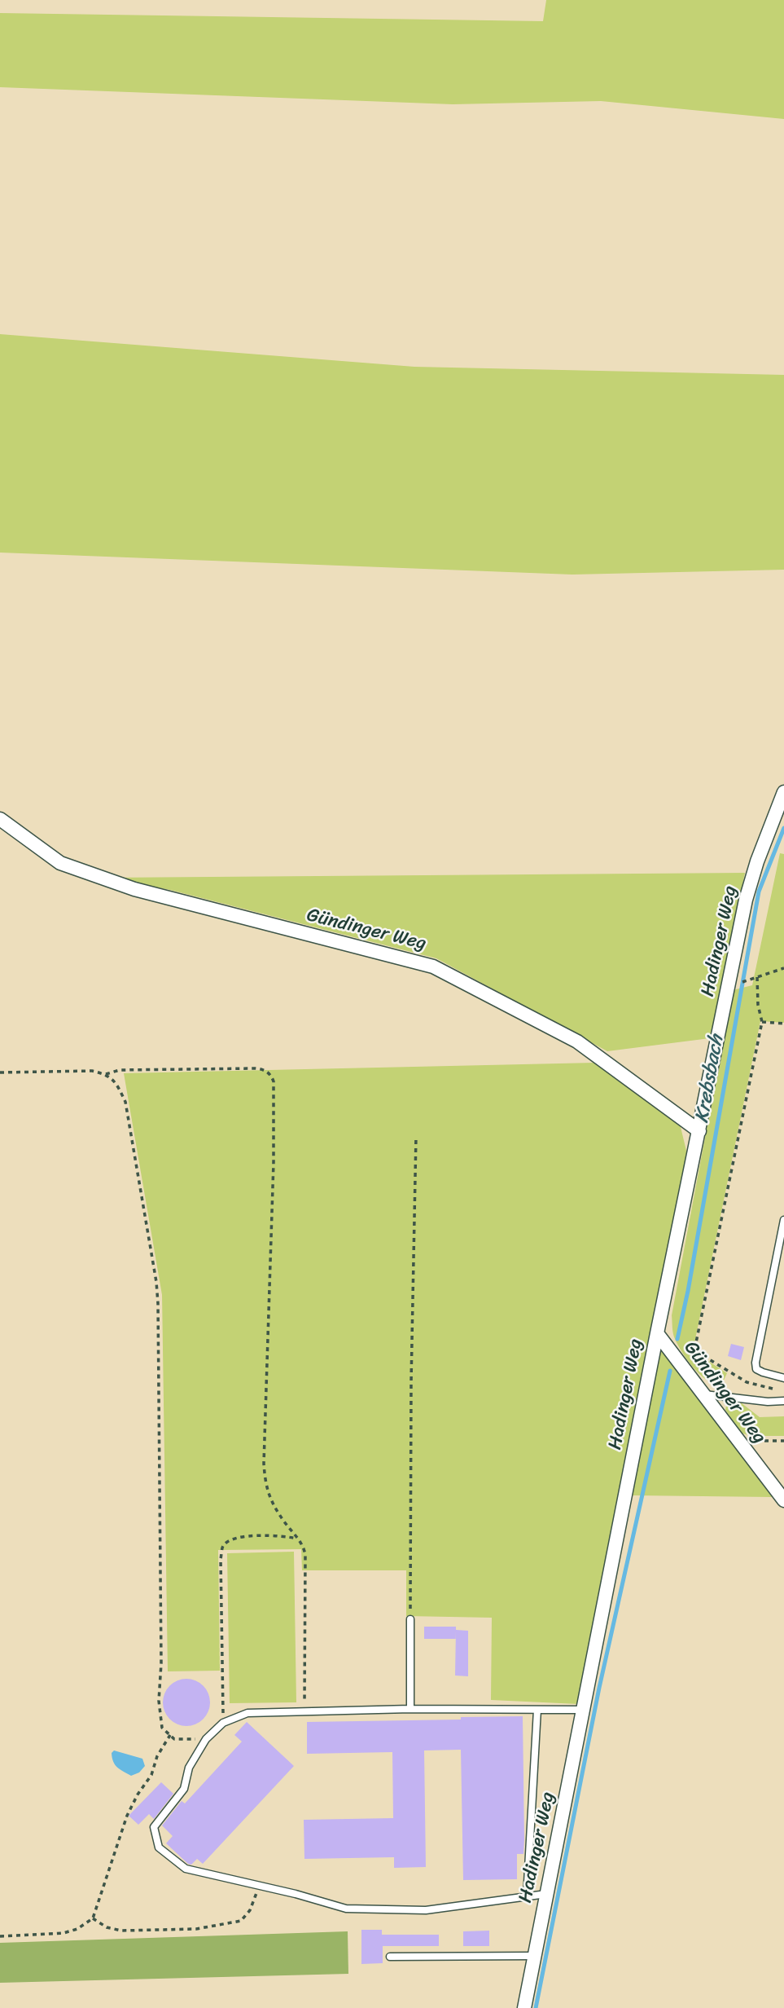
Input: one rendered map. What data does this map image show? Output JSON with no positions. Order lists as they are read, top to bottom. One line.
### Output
{"streets":{"street":["Gündinger Weg","Hadinger Weg"]},"crossings":[["Gündinger Weg","Hadinger Weg"]],"water":["Krebsbach"]}
